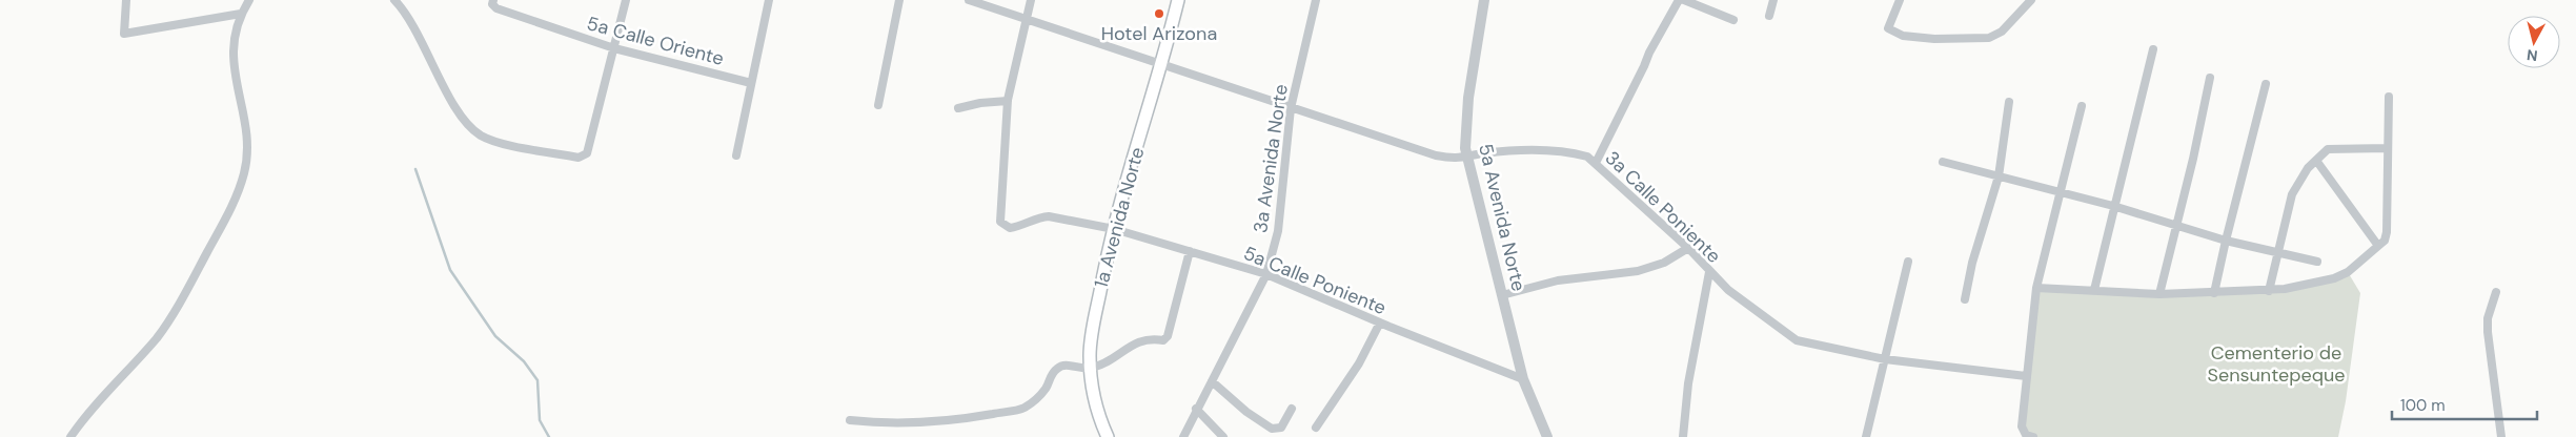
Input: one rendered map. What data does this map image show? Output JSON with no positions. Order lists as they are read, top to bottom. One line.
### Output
{"streets":{"main road":["1a Avenida Norte"],"street":["5a Calle Oriente","3a Avenida Norte","3a Calle Poniente","5a Avenida Norte","5a Calle Poniente"]},"crossings":[["3a Avenida Norte","3a Calle Poniente"],["3a Avenida Norte","5a Calle Poniente"],["3a Calle Poniente","1a Avenida Norte"],["3a Calle Poniente","5a Avenida Norte"],["1a Avenida Norte","5a Calle Poniente"],["5a Avenida Norte","5a Calle Poniente"]],"parks":["Cementerio de Sensuntepeque"],"places":["Hotel Arizona"],"scale_bar":"100 m","north":"bottom"}
